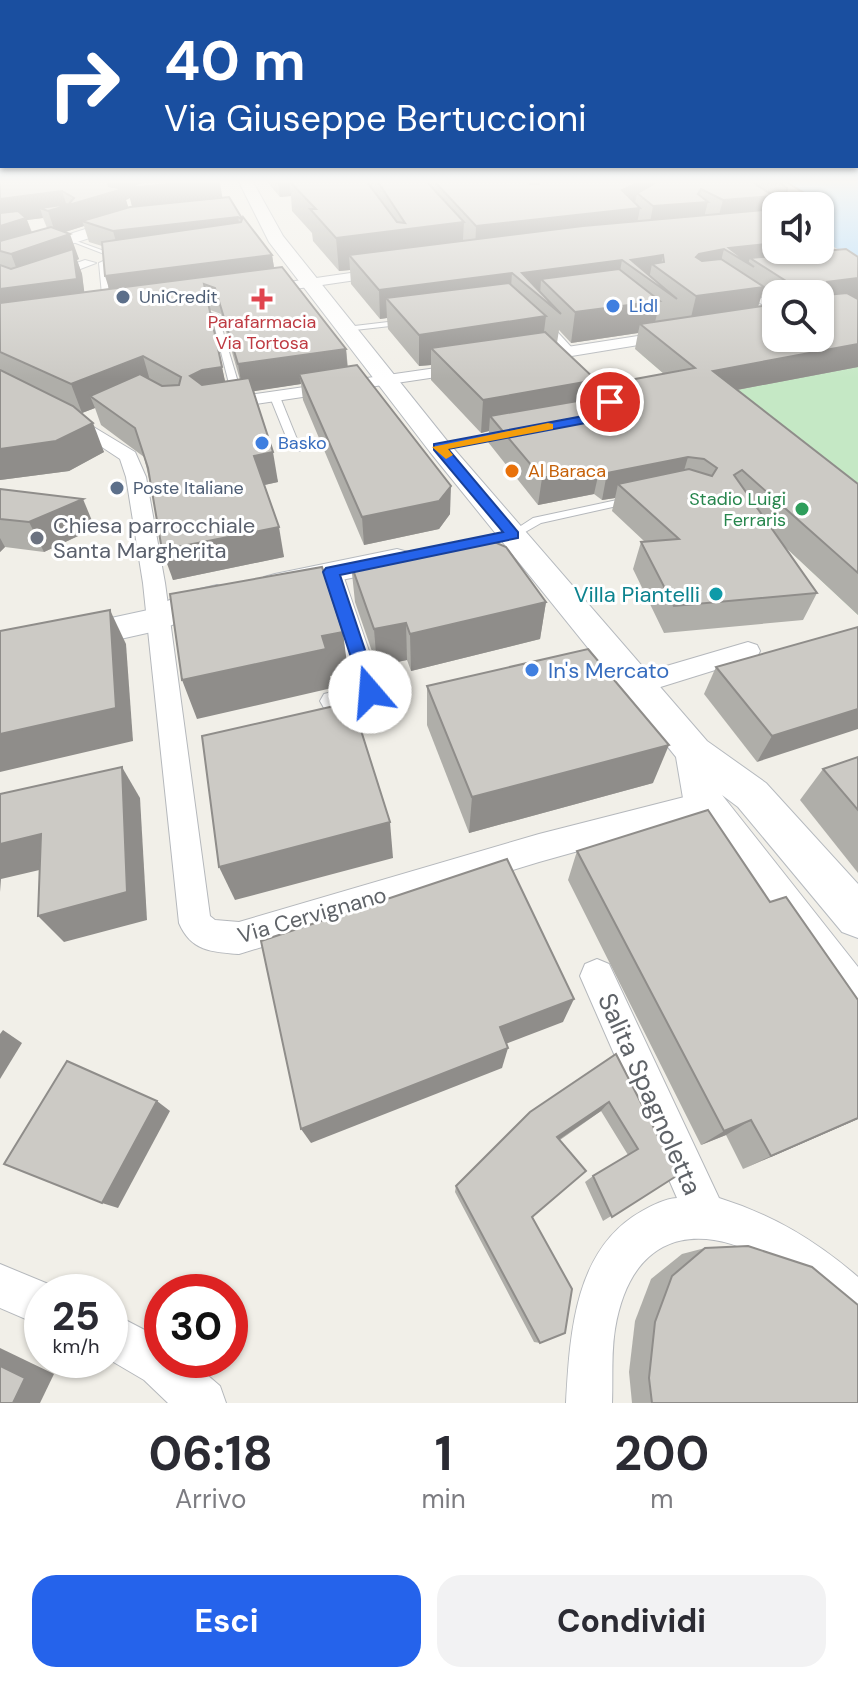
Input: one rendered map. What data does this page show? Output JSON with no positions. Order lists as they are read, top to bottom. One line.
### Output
{"streets":{"street":["Via Cervignano","Salita Spagnoletta"]},"places":{"other":["UniCredit","Lidl","Basko","Al Baraca","Poste Italiane","Stadio Luigi Ferraris","Chiesa parrocchiale Santa Margherita","Villa Piantelli","In's Mercato"],"health":["Parafarmacia Via Tortosa"]},"page":{"turn":["40 m","Via Giuseppe Bertuccioni"],"speed":"25 km/h","limit":"30","eta":["06:18","Arrivo","1","min","200","m"],"buttons":["Esci","Condividi"]}}
